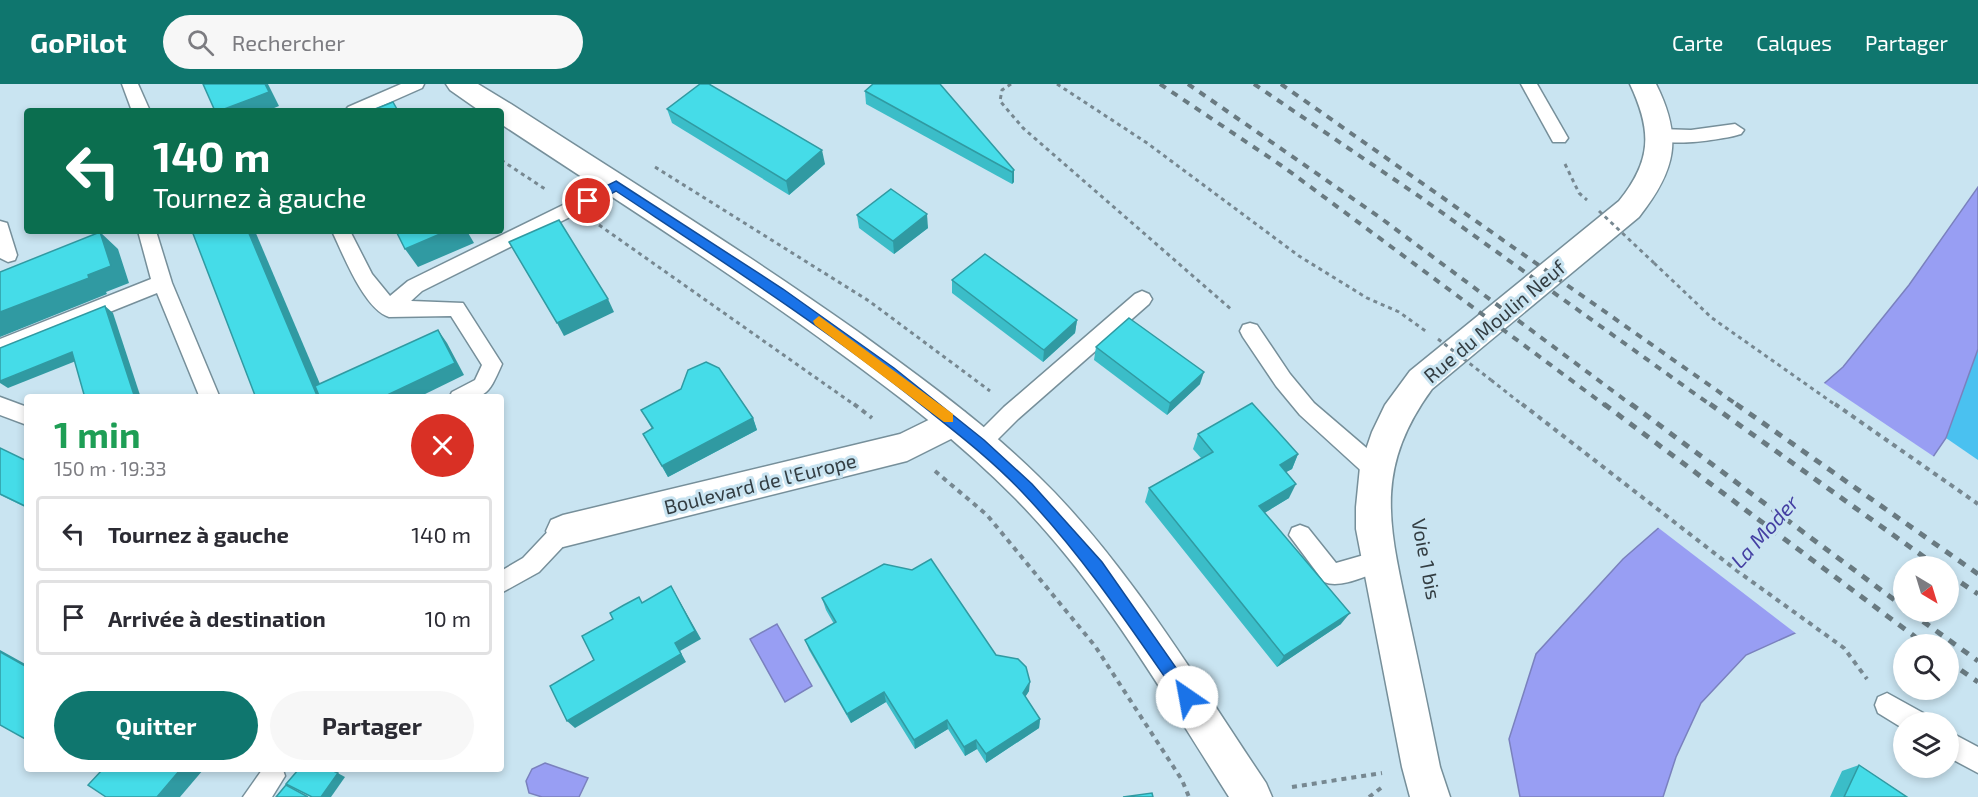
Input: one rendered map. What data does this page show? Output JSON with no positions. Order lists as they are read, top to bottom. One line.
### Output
{"streets":{"street":["Rue du Moulin Neuf","Boulevard de l'Europe"]},"water":["La Moder"],"north":"bottom right","page":{"header":"GoPilot","search":"Rechercher","nav":["Carte","Calques","Partager"],"turn":["140 m","Tournez à gauche"],"heading":["1 min","150 m · 19:33"],"list":[{"name":"Tournez à gauche","value":"140 m"},{"name":"Arrivée à destination","value":"10 m"}],"buttons":["Quitter","Partager"]}}
